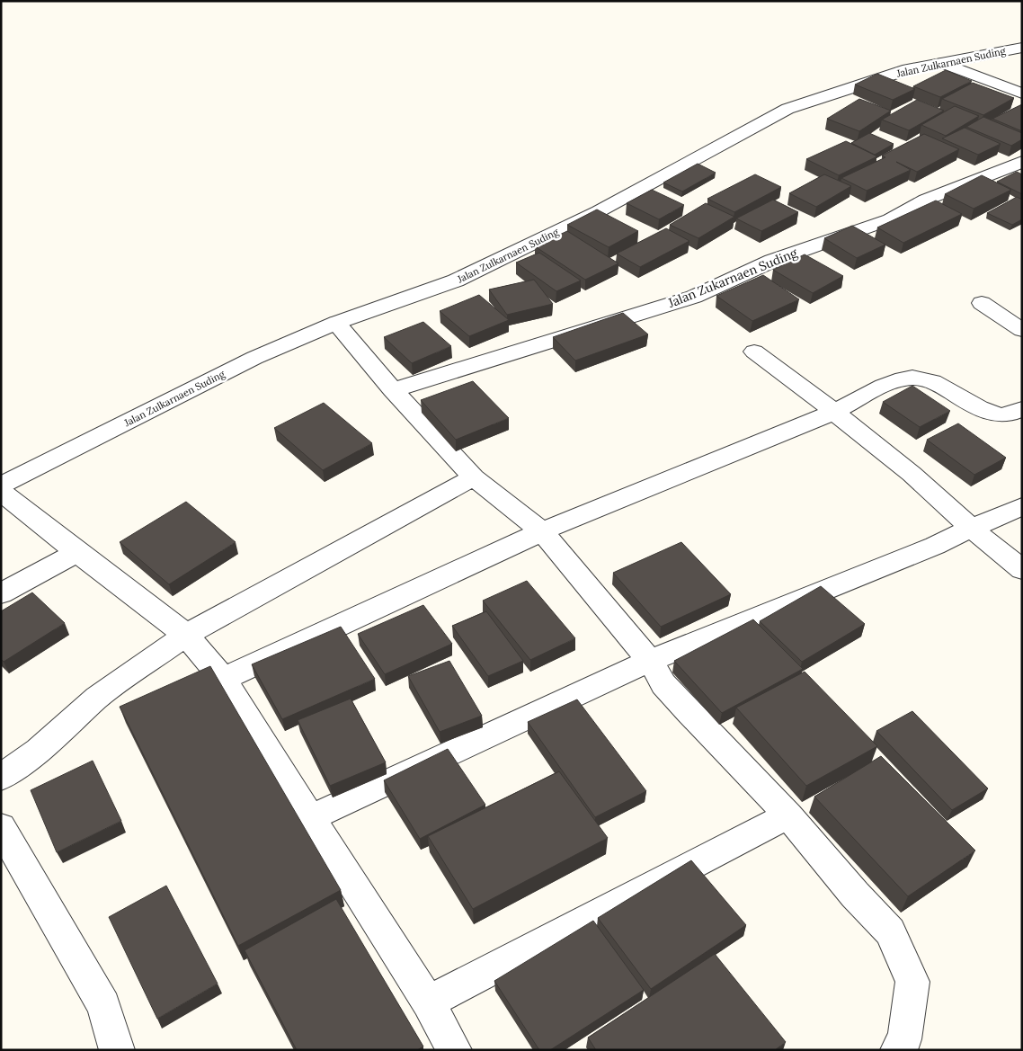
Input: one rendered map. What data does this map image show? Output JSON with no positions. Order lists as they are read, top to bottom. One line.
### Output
{"streets":{"street":["Jalan Zulkarnaen Suding","Jalan Zukarnaen Suding"]}}
